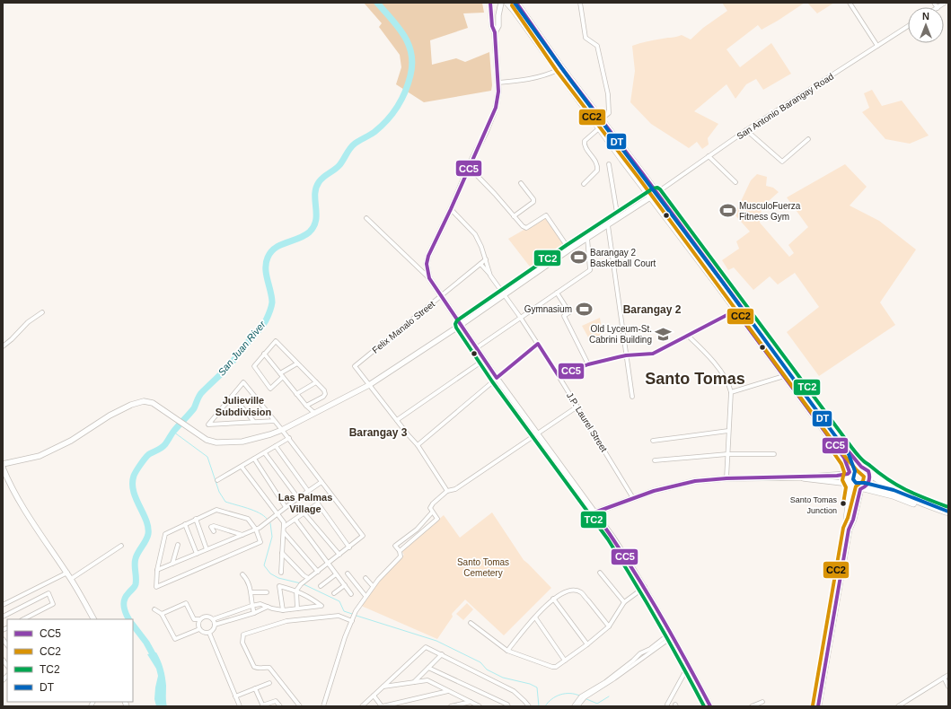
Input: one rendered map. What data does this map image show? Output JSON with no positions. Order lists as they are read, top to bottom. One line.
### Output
{"streets":{"street":["San Antonio Barangay Road","Felix Manalo Street","J.P. Laurel Street"]},"crossings":[["Felix Manalo Street","J.P. Laurel Street"]],"districts":["Barangay 2","Santo Tomas","Julieville Subdivision","Barangay 3","Las Palmas Village"],"water":["San Juan River"],"parks":["Santo Tomas Cemetery"],"places":{"sports":["MusculoFuerza Fitness Gym","Barangay 2 Basketball Court","Gymnasium"],"school or university":["Old Lyceum-St. Cabrini Building"],"other":["Santo Tomas Junction"]},"lines":["transit line CC5","transit line DT","transit line CC2","transit line TC2"],"legend":["CC5","CC2","TC2","DT"],"north":"top"}
